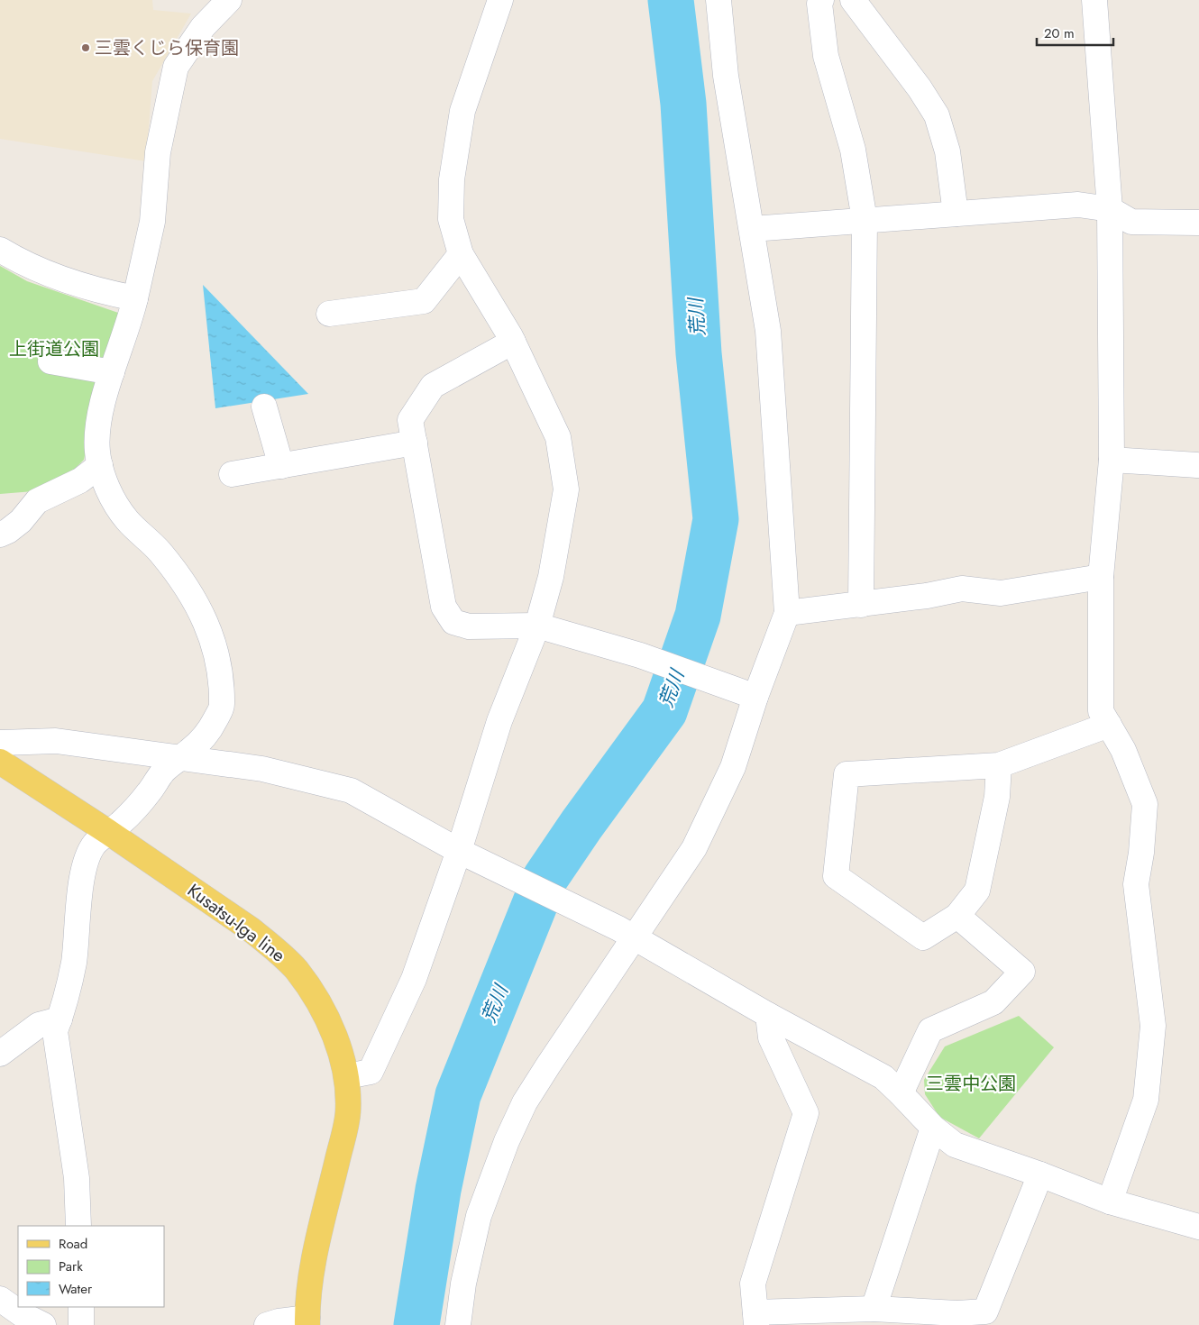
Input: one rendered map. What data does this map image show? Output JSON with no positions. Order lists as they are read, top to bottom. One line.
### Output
{"streets":{"main road":["Kusatsu-Iga line"]},"water":["荒川"],"parks":["上街道公園","三雲中公園"],"places":["三雲くじら保育園"],"legend":["Road","Park","Water"],"scale_bar":"20 m"}
